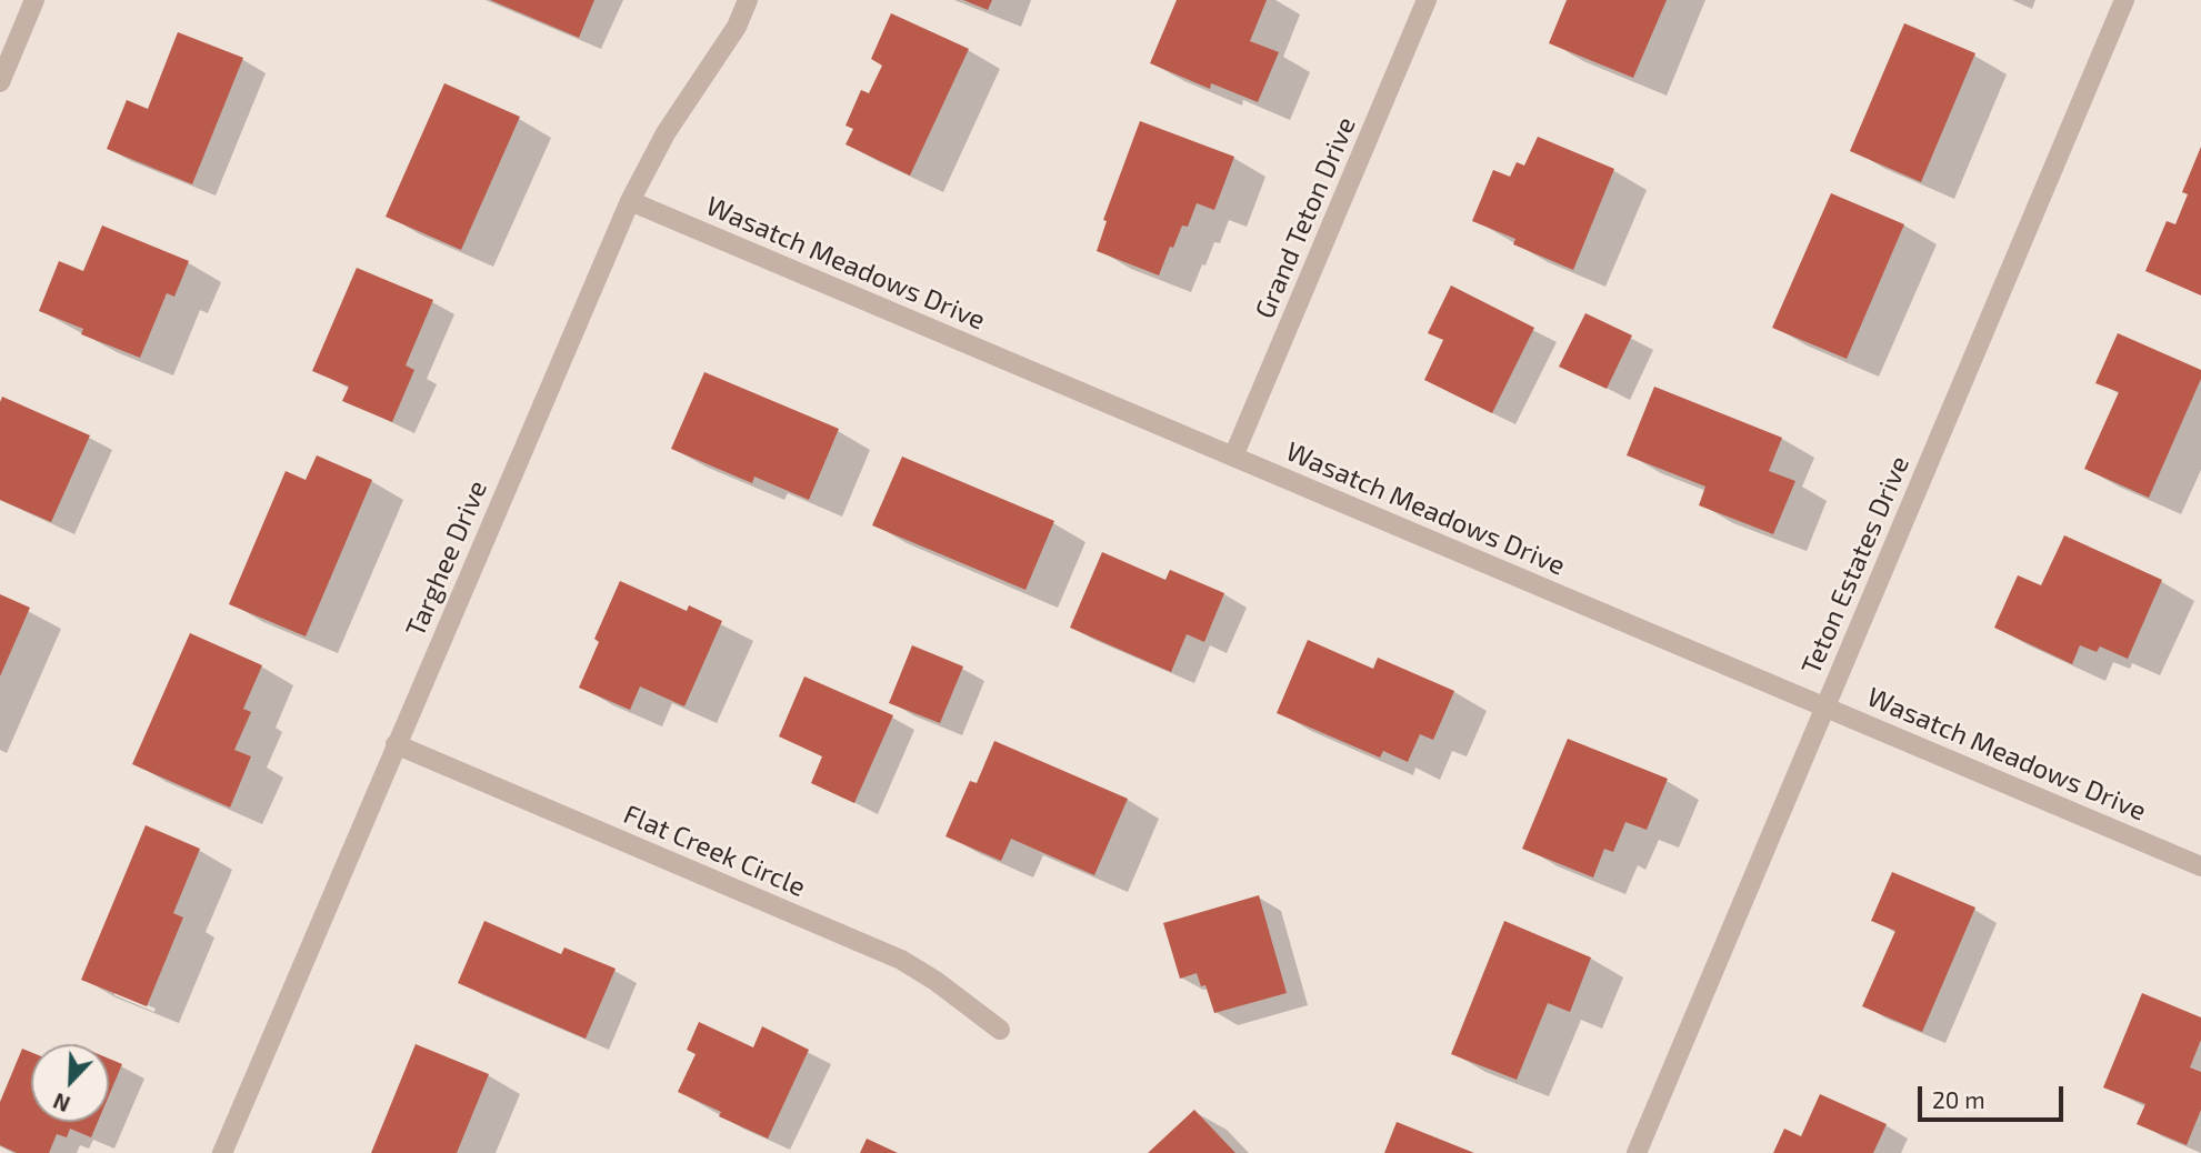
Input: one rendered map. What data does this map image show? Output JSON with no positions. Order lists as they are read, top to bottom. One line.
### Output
{"streets":{"street":["Grand Teton Drive","Wasatch Meadows Drive","Targhee Drive","Teton Estates Drive","Flat Creek Circle"]},"crossings":[["Grand Teton Drive","Wasatch Meadows Drive"],["Wasatch Meadows Drive","Targhee Drive"],["Wasatch Meadows Drive","Teton Estates Drive"],["Targhee Drive","Flat Creek Circle"]],"scale_bar":"20 m","north":"bottom left"}
